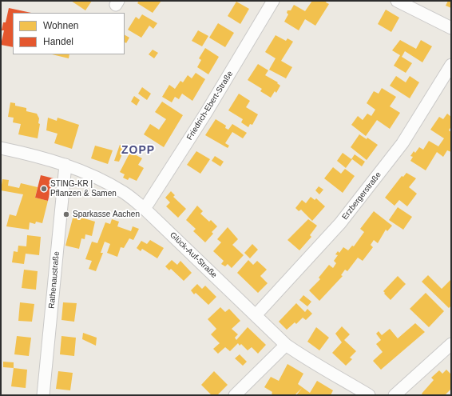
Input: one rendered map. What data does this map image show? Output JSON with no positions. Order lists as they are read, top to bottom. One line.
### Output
{"streets":{"street":["Friedrich-Ebert-Straße","Erzbergerstraße","Glück-Auf-Straße","Rathenaustraße"]},"crossings":[["Friedrich-Ebert-Straße","Glück-Auf-Straße"],["Erzbergerstraße","Glück-Auf-Straße"],["Glück-Auf-Straße","Rathenaustraße"]],"districts":["ZOPP"],"places":["STING-KR | Pflanzen & Samen","Sparkasse Aachen"],"legend":["Wohnen","Handel"]}
